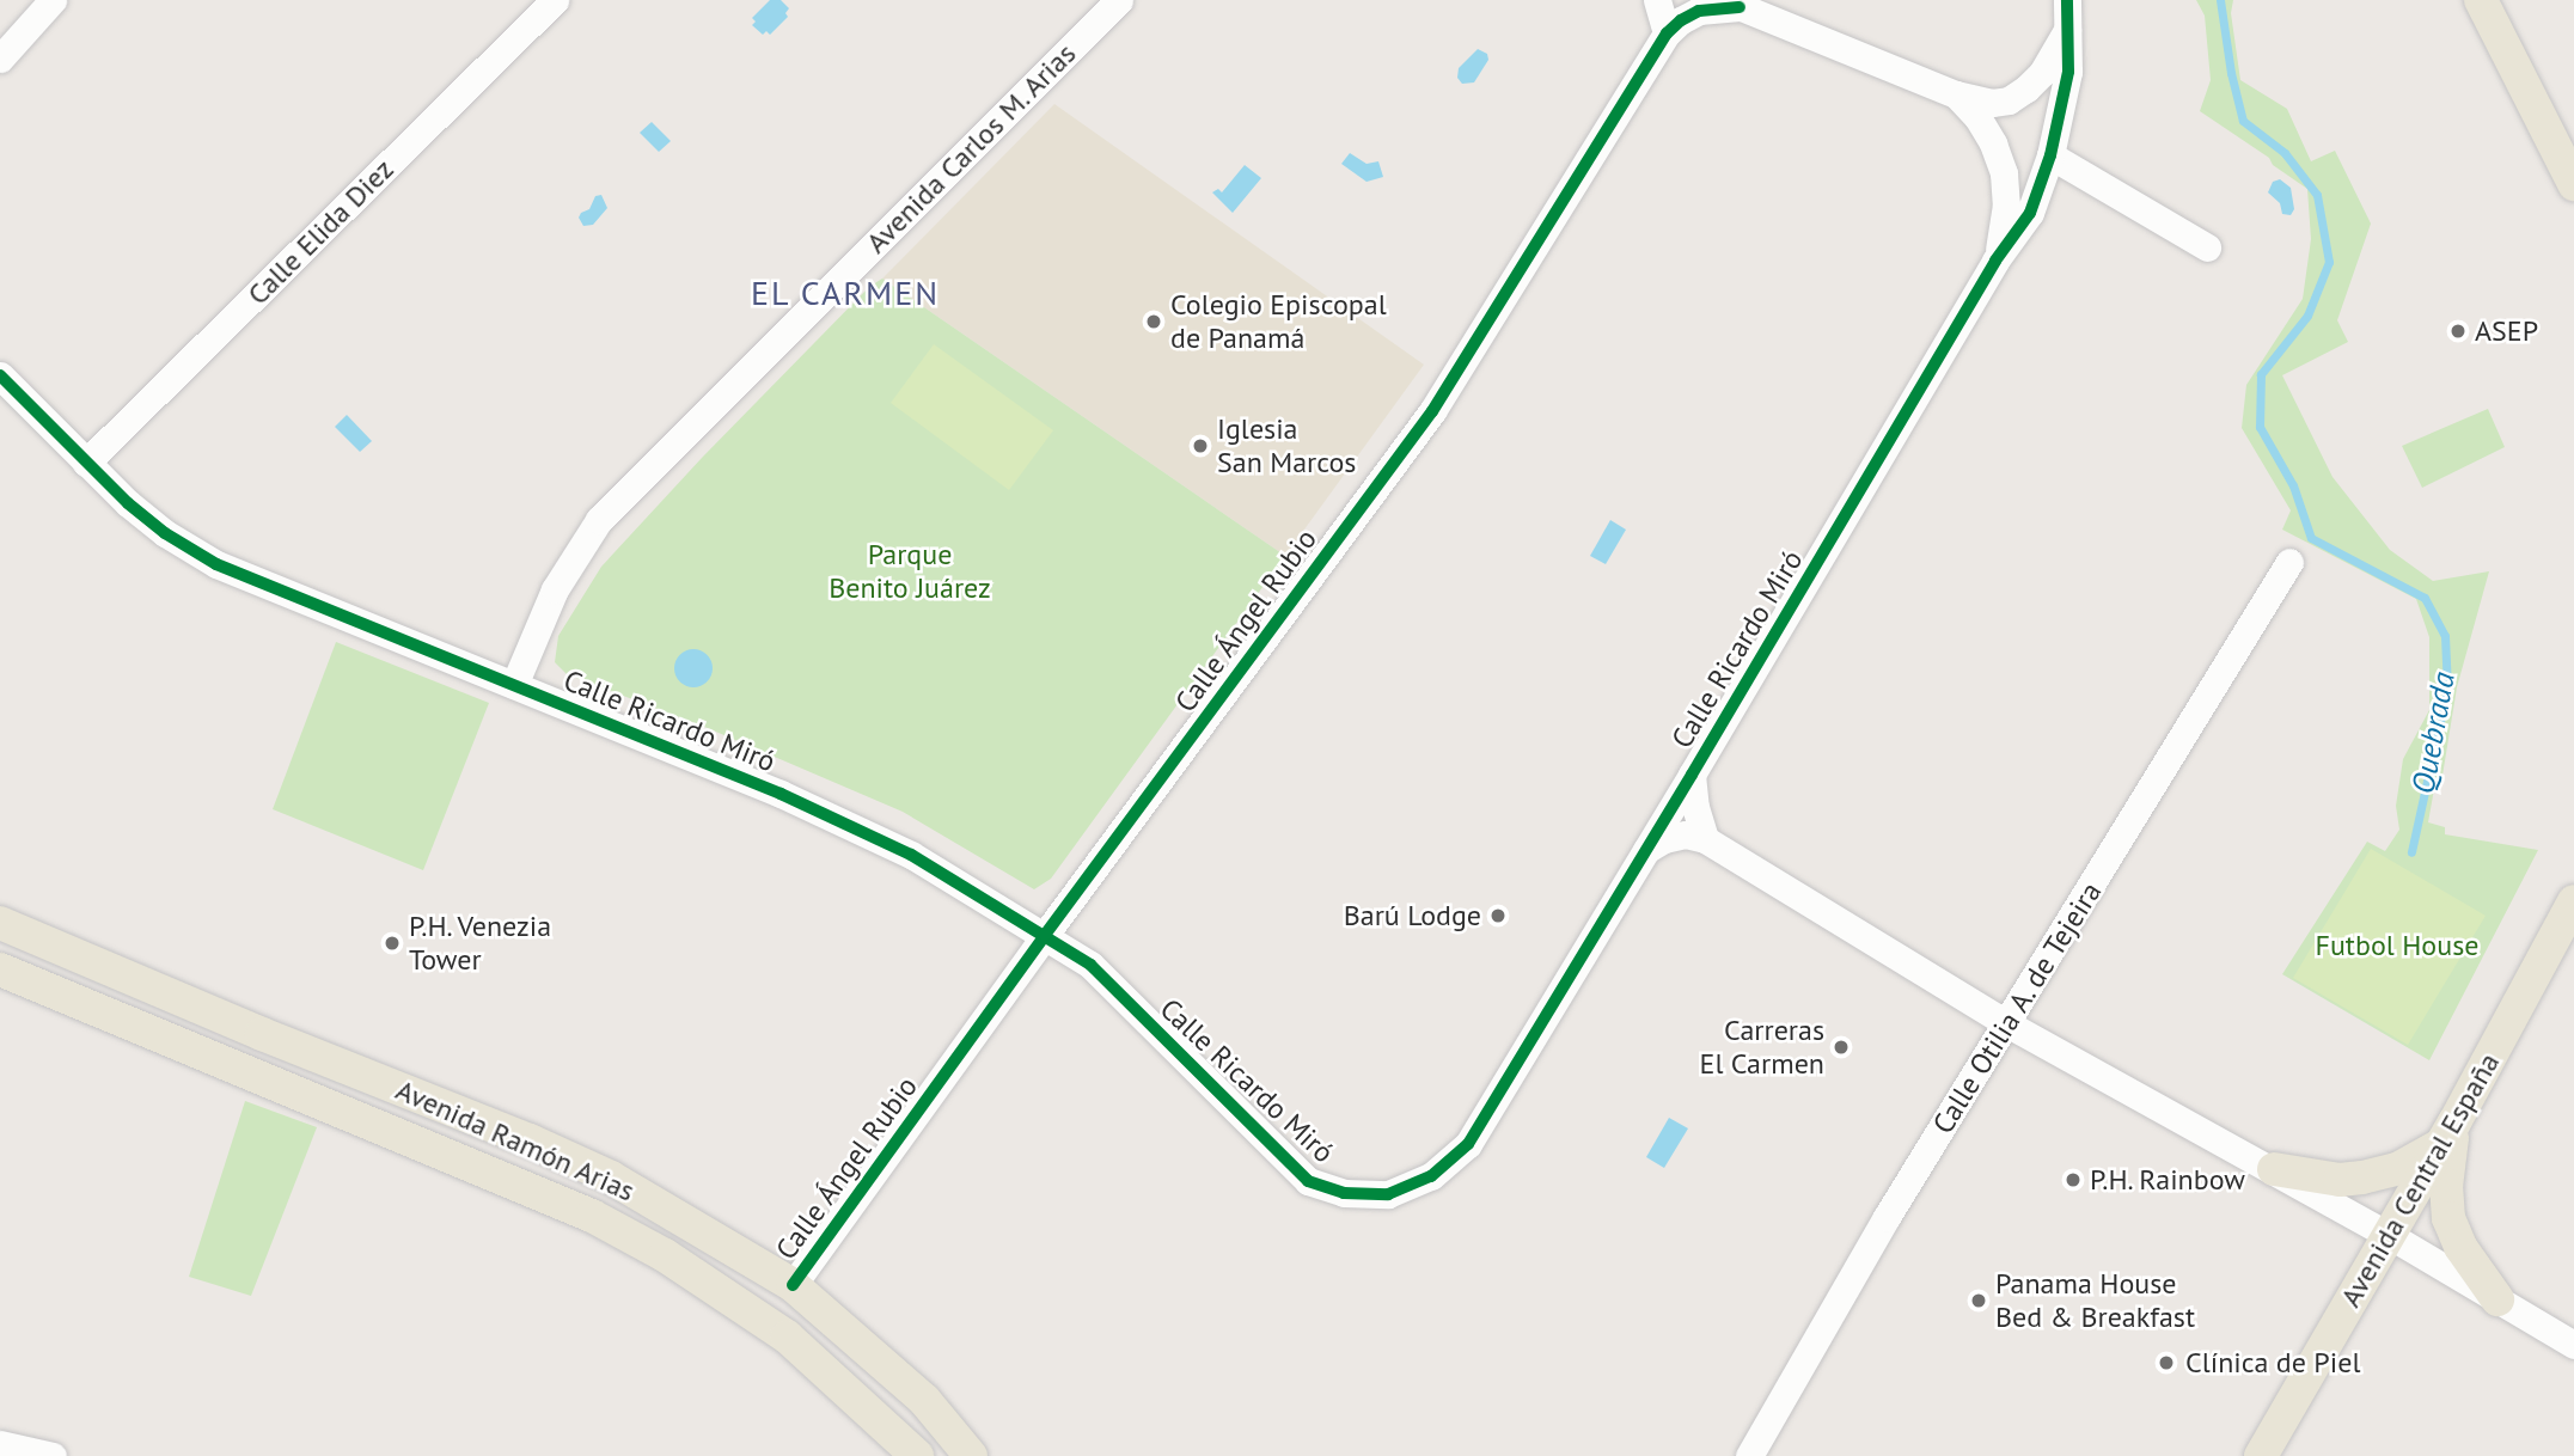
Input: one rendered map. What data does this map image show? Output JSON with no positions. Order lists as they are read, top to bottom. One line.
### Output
{"streets":{"main road":["Avenida Ramón Arias","Avenida Central España"],"street":["Avenida Carlos M. Arias","Calle Elida Diez","Calle Ángel Rubio","Calle Ricardo Miró","Calle Otilia A. de Tejeira"]},"crossings":[["Avenida Carlos M. Arias","Calle Ricardo Miró"],["Calle Elida Diez","Calle Ricardo Miró"],["Calle Ángel Rubio","Calle Ricardo Miró"],["Calle Ángel Rubio","Avenida Ramón Arias"]],"districts":["EL CARMEN"],"water":["Quebrada"],"parks":["Parque Benito Juárez","Futbol House"],"places":["Colegio Episcopal de Panamá","ASEP","Iglesia San Marcos","Barú Lodge","P.H. Venezia Tower","Carreras El Carmen","P.H. Rainbow","Panama House Bed & Breakfast","Clínica de Piel"]}
